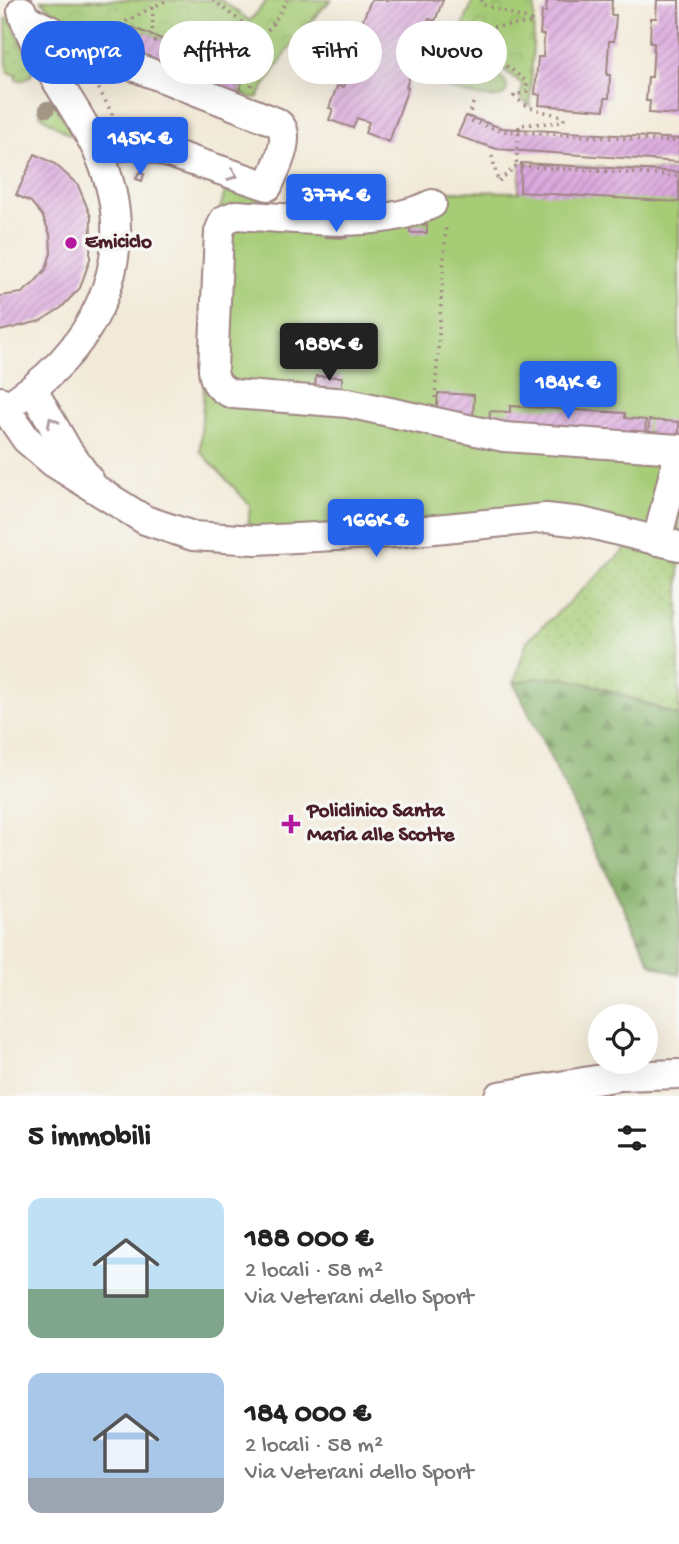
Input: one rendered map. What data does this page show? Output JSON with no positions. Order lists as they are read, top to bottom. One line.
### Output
{"places":{"other":["Emiciclo"],"health":["Policlinico Santa Maria alle Scotte"]},"page":{"chip":["Compra","Affitta","Filtri","Nuovo"],"price":["145K €","377K €","188K €","184K €","166K €"],"heading":"5 immobili","list":[{"name":"188 000 €","note":"2 locali · 58 m² · Via Veterani dello Sport"},{"name":"184 000 €","note":"2 locali · 58 m² · Via Veterani dello Sport"}]}}
